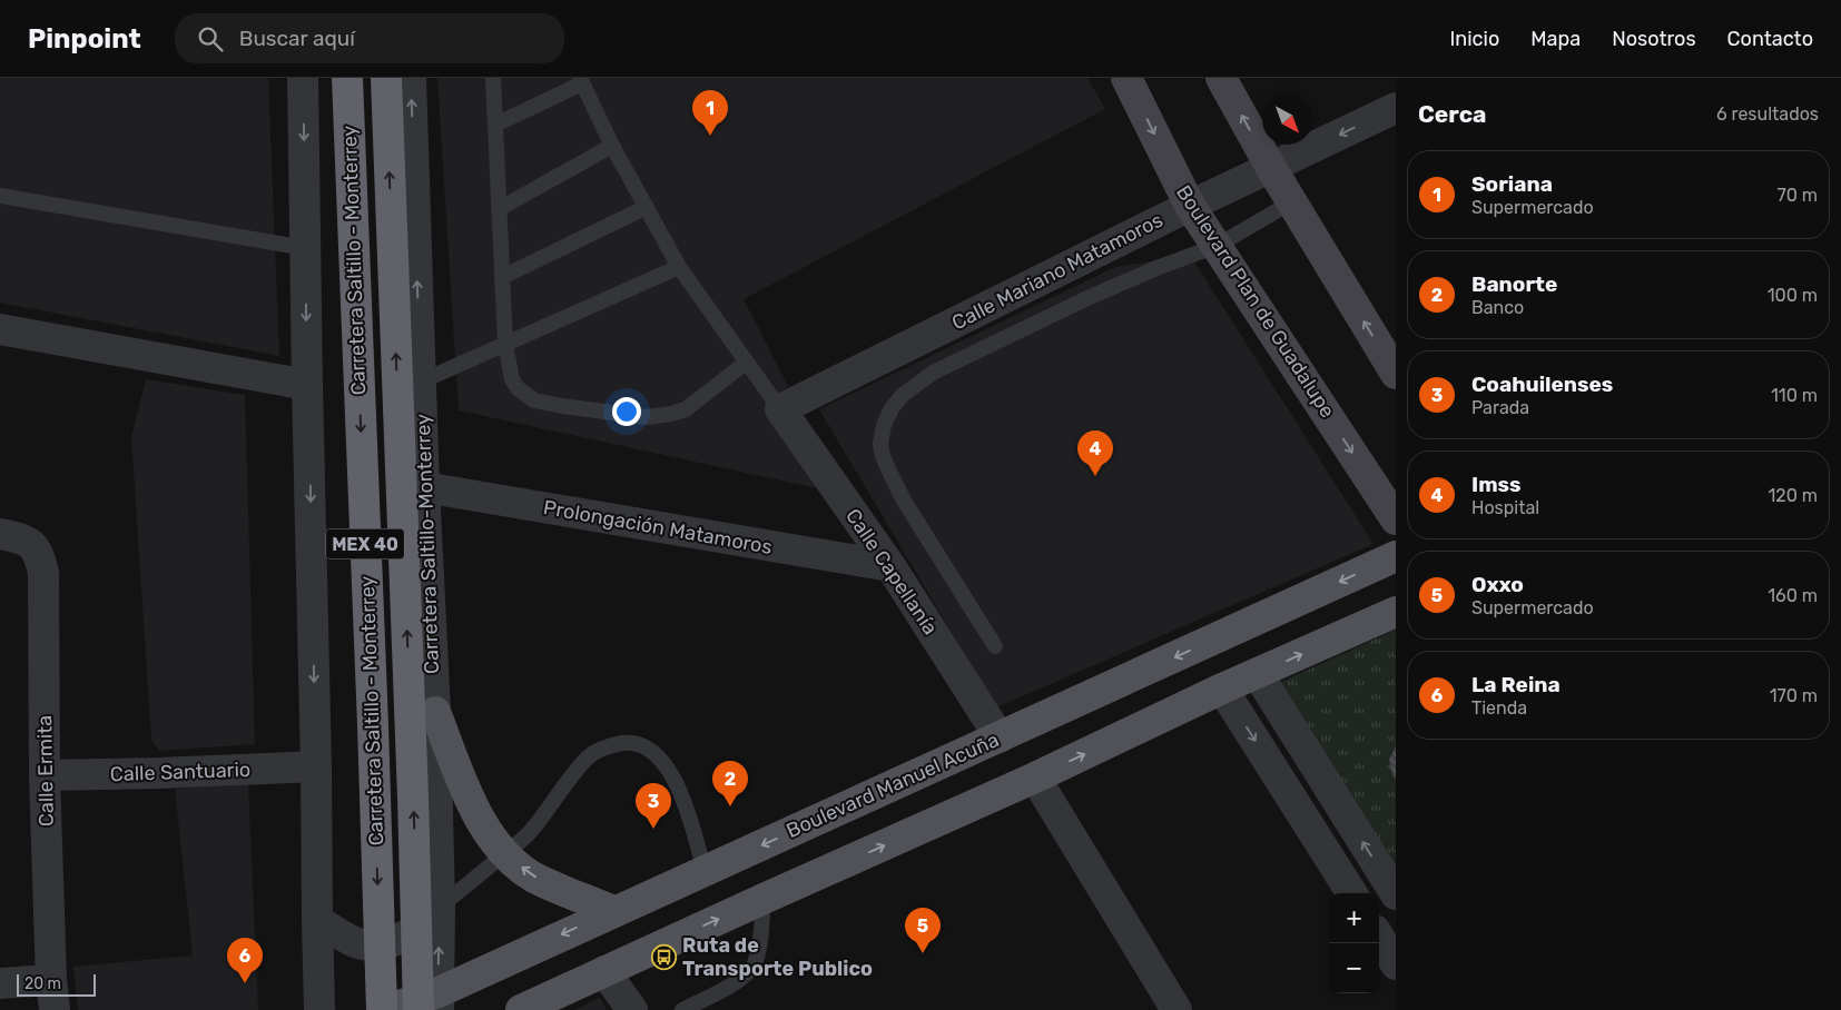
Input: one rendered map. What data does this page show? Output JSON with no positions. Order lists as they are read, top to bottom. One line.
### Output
{"streets":{"highway":["Carretera Saltillo - Monterrey","MEX 40"],"main road":["Boulevard Plan de Guadalupe","Boulevard Manuel Acuña"],"street":["Calle Mariano Matamoros","Prolongación Matamoros","Carretera Saltillo-Monterrey","Calle Capellanía","Calle Ermita","Calle Santuario"]},"crossings":[["Carretera Saltillo - Monterrey","Carretera Saltillo-Monterrey"],["Carretera Saltillo - Monterrey","Boulevard Manuel Acuña"],["Calle Mariano Matamoros","Boulevard Plan de Guadalupe"],["Calle Mariano Matamoros","Calle Capellanía"],["Prolongación Matamoros","Carretera Saltillo-Monterrey"],["Prolongación Matamoros","Calle Capellanía"],["Carretera Saltillo-Monterrey","Boulevard Manuel Acuña"],["Calle Capellanía","Boulevard Manuel Acuña"],["Calle Ermita","Calle Santuario"]],"places":{"bus stop":["Ruta de Transporte Publico"]},"scale_bar":"20 m","north":"bottom right","page":{"header":"Pinpoint","search":"Buscar aquí","nav":["Inicio","Mapa","Nosotros","Contacto"],"heading":["Cerca","6 resultados"],"pins":["1","4","2","3","5","6"],"list":[{"mark":"1","name":"Soriana","note":"Supermercado","value":"70 m"},{"mark":"2","name":"Banorte","note":"Banco","value":"100 m"},{"mark":"3","name":"Coahuilenses","note":"Parada","value":"110 m"},{"mark":"4","name":"Imss","note":"Hospital","value":"120 m"},{"mark":"5","name":"Oxxo","note":"Supermercado","value":"160 m"},{"mark":"6","name":"La Reina","note":"Tienda","value":"170 m"}],"map_buttons":["+","−"],"scale":"20 m"}}
